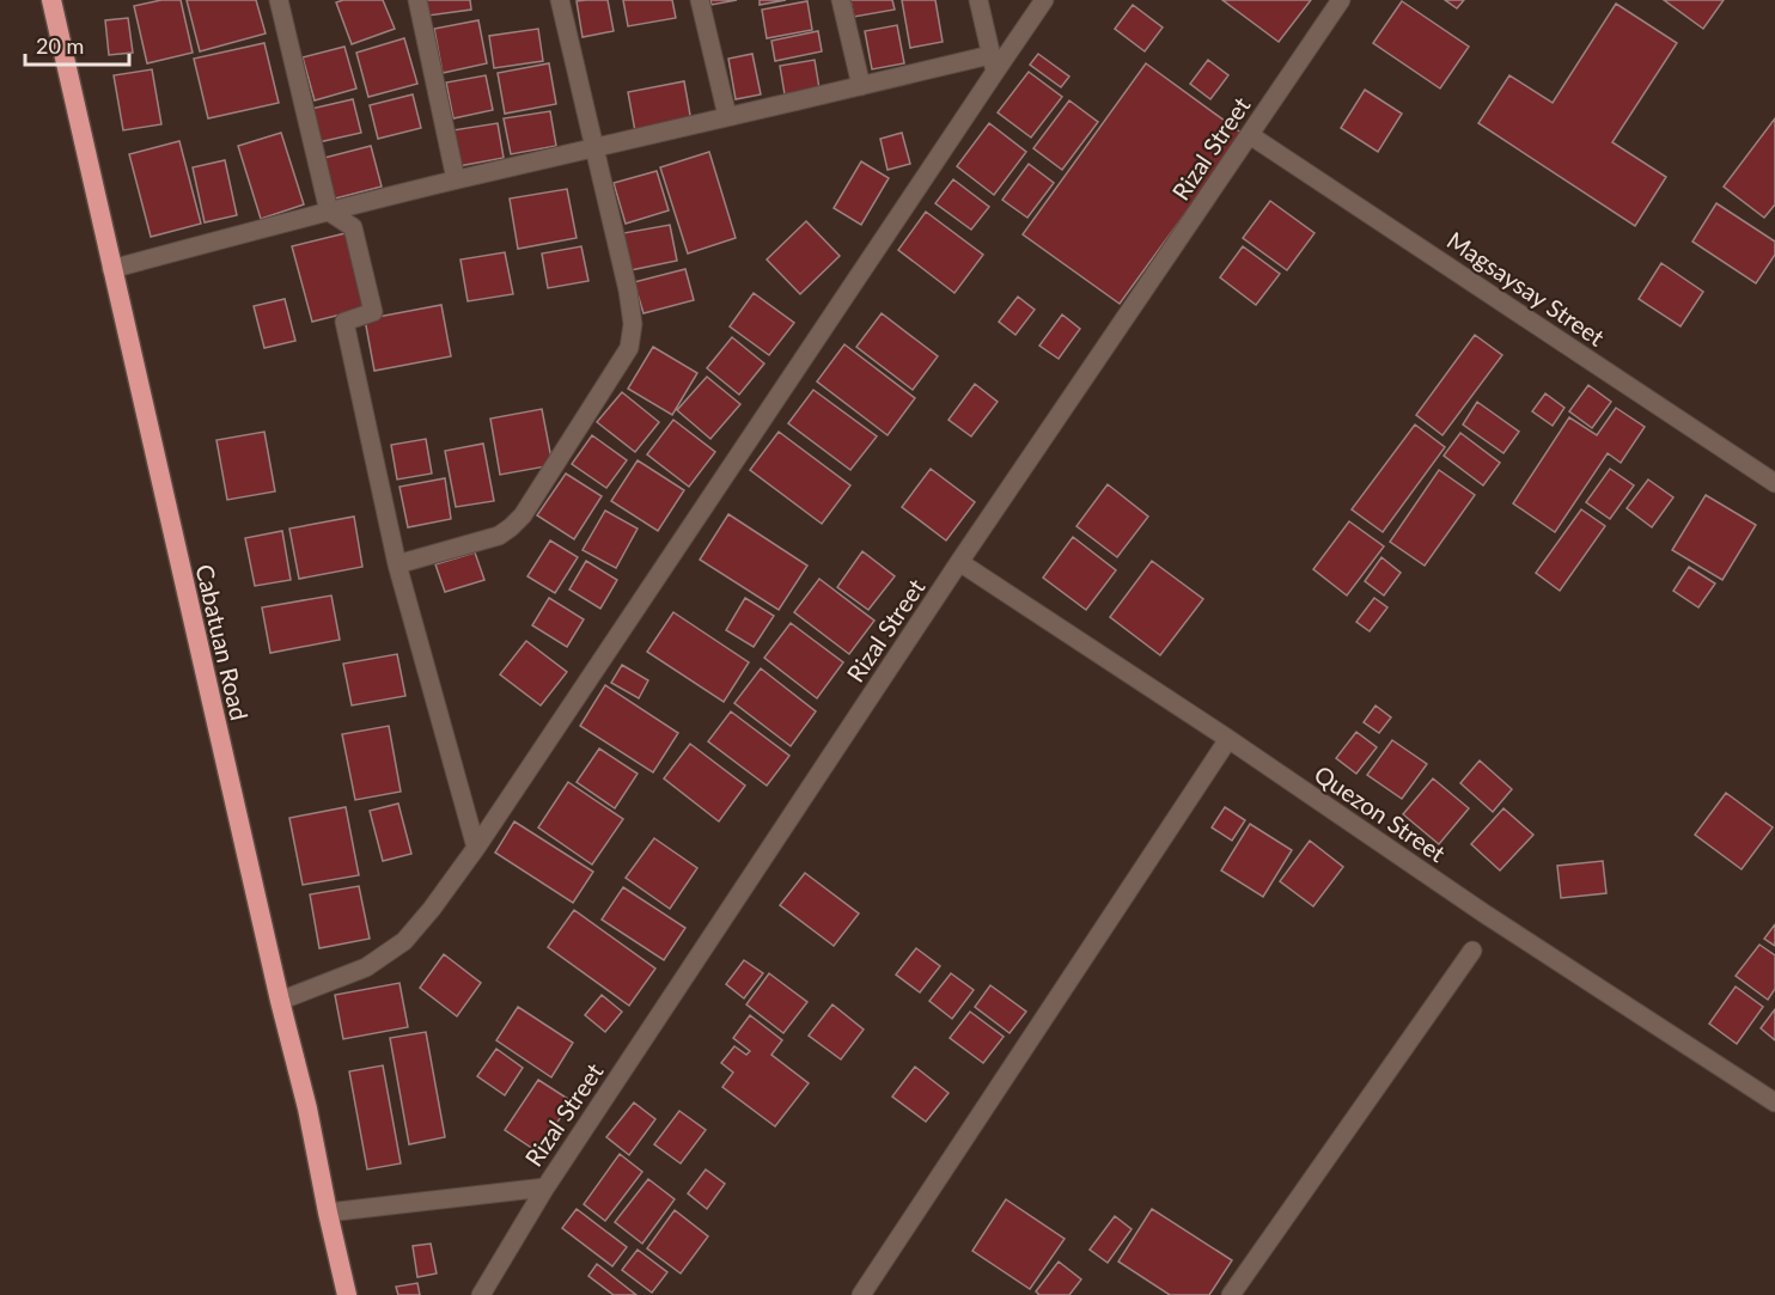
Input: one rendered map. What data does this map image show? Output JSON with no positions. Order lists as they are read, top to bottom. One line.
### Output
{"streets":{"highway":["Cabatuan Road"],"street":["Rizal Street","Magsaysay Street","Quezon Street"]},"crossings":[["Rizal Street","Magsaysay Street"],["Rizal Street","Quezon Street"]],"scale_bar":"20 m"}
